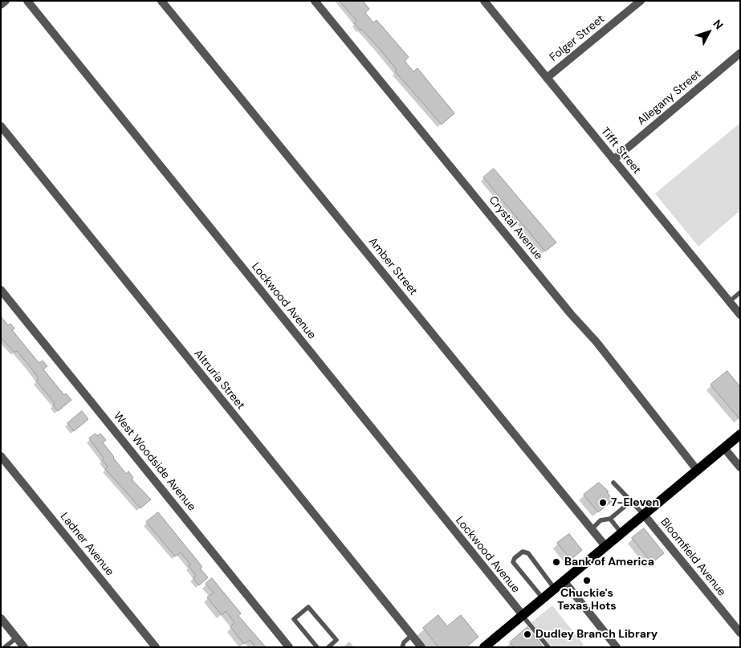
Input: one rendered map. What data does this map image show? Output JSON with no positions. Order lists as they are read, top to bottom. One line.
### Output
{"streets":{"street":["Folger Street","Allegany Street","Tifft Street","Crystal Avenue","Amber Street","Lockwood Avenue","Altruria Street","West Woodside Avenue","Ladner Avenue","Bloomfield Avenue"]},"crossings":[["Folger Street","Tifft Street"],["Allegany Street","Tifft Street"]],"places":["7-Eleven","Bank of America","Chuckie's Texas Hots","Dudley Branch Library"],"north":"top right"}
